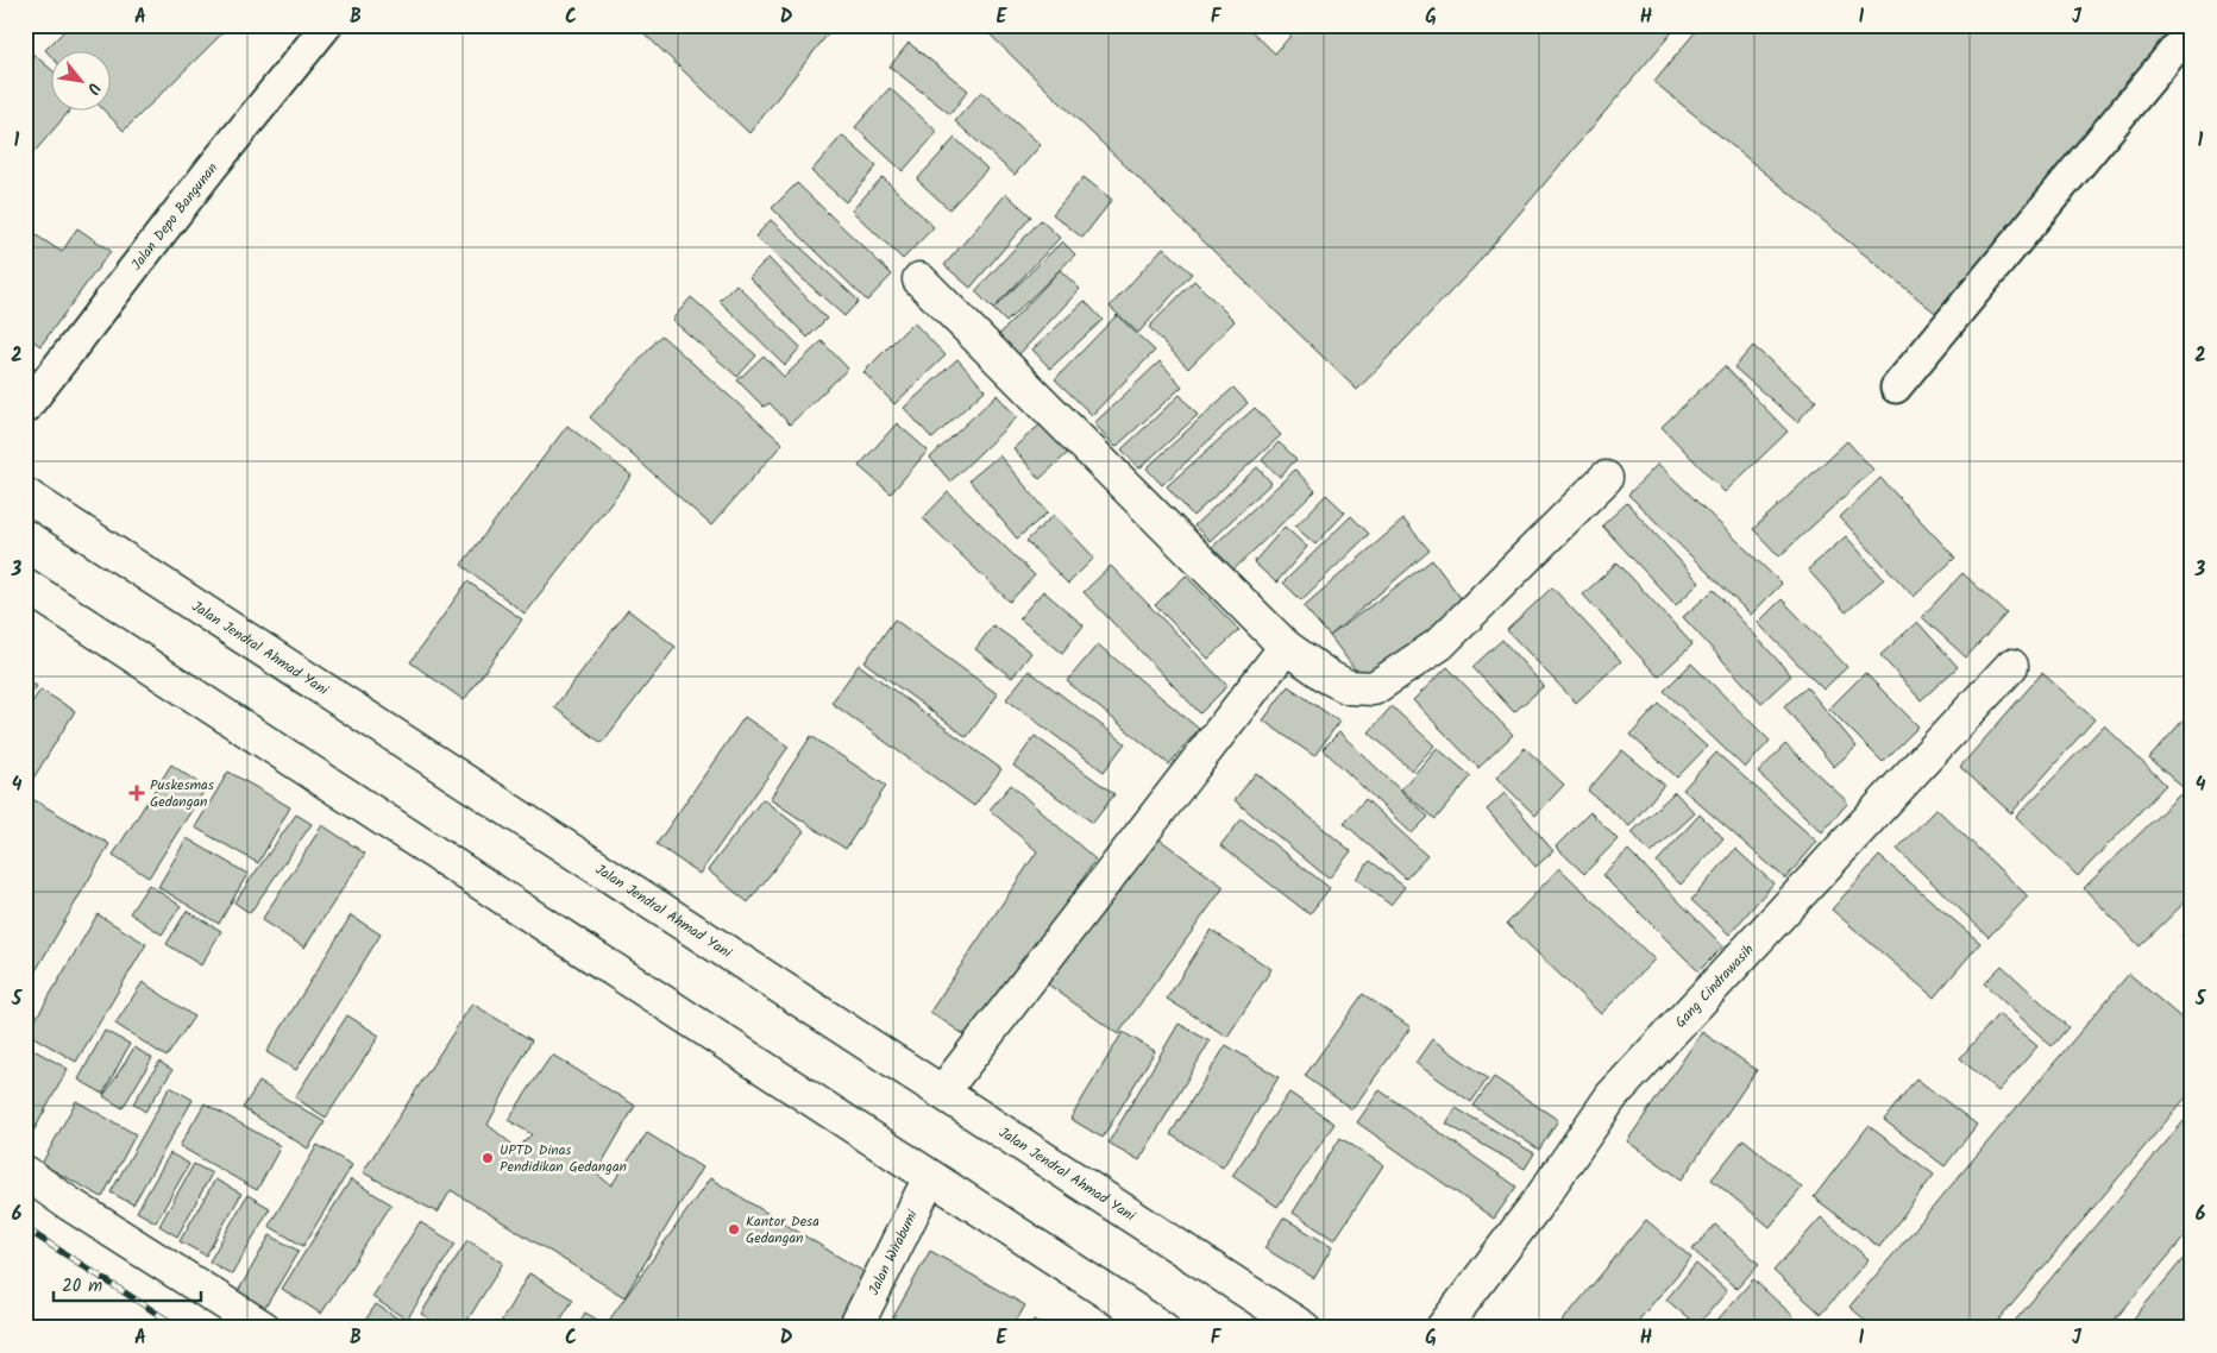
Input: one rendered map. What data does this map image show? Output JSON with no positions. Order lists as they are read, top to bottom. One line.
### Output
{"streets":{"main road":["Jalan Jendral Ahmad Yani","Gang Cindrawasih","Jalan Wirabumi"],"lane":["Jalan Depo Bangunan"]},"places":{"health":["Puskesmas Gedangan"],"other":["UPTD Dinas Pendidikan Gedangan","Kantor Desa Gedangan"]},"scale_bar":"20 m","north":"bottom right","grid":{"columns":["A","B","C","D","E","F","G","H","I","J"],"rows":["1","2","3","4","5","6"]}}
